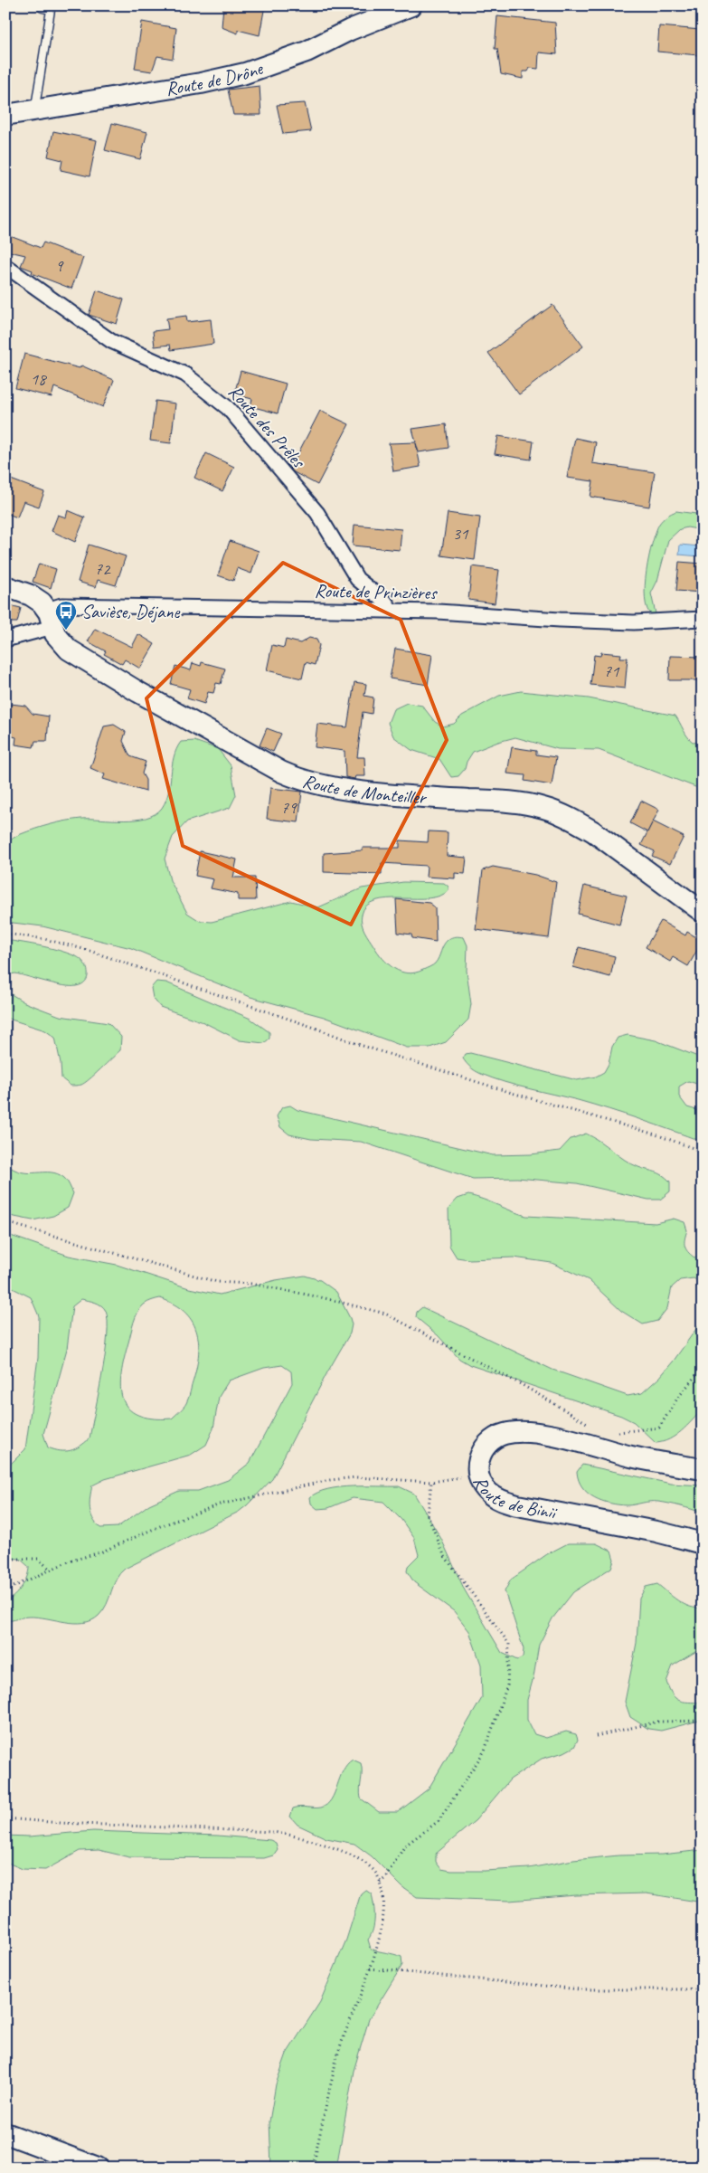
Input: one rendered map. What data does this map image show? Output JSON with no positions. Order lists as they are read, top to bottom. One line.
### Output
{"streets":{"street":["Route de Drône","Route des Prêles","Route de Prinzières","Route de Monteiller","Route de Binii"]},"crossings":[["Route des Prêles","Route de Prinzières"],["Route de Prinzières","Route de Monteiller"]],"places":{"bus stop":["Savièse, Déjane"]},"house_numbers":["9","18","31","72","71","79"]}
